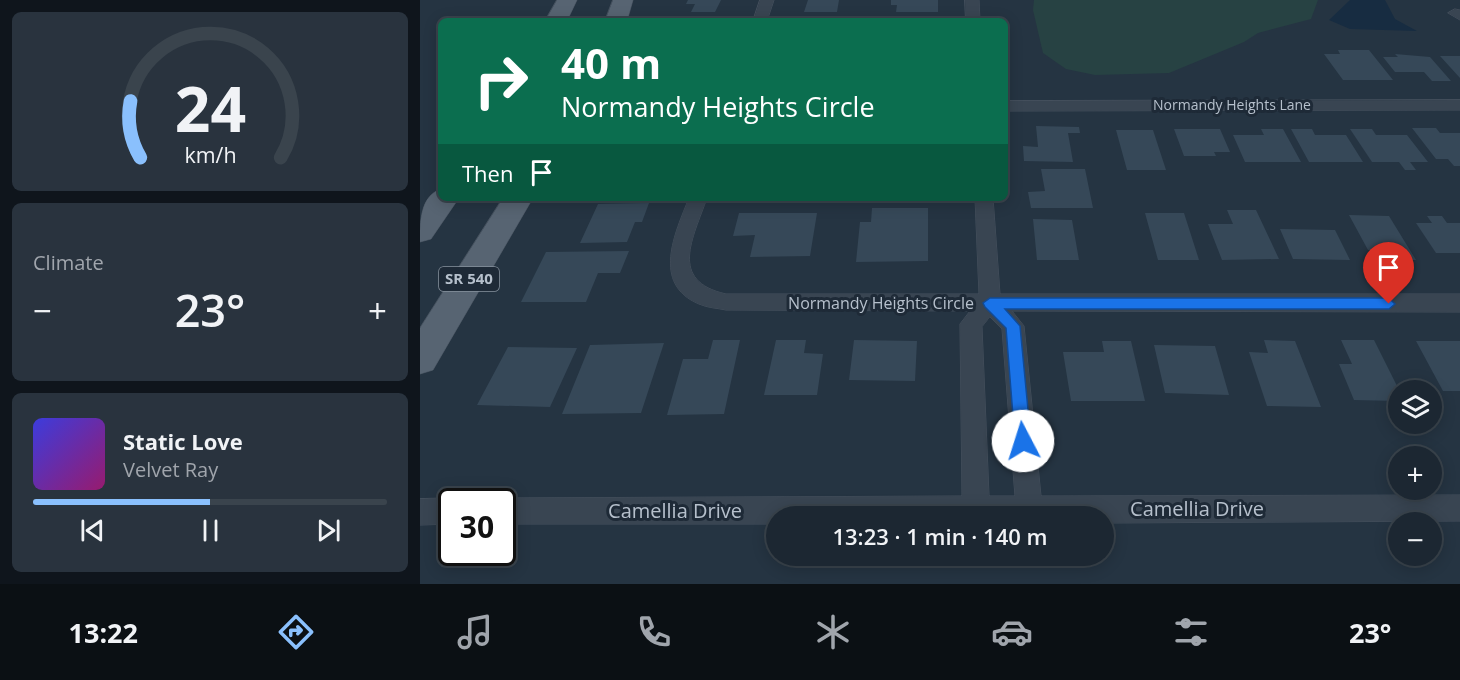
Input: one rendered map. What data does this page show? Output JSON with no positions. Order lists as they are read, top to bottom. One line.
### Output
{"streets":{"main road":["SR 540"],"street":["Normandy Heights Lane","Normandy Heights Circle","Camellia Drive"]},"page":{"turn":["40 m","Normandy Heights Circle"],"then":"Then","tile":"Climate","heat":["−","23°","+"],"map_buttons":["+","−"],"song":["Static Love","Velvet Ray"],"limit":"30","trip":"13:23 · 1 min · 140 m","tabs":["13:22","23°"],"gauge":["24","km/h"]}}
